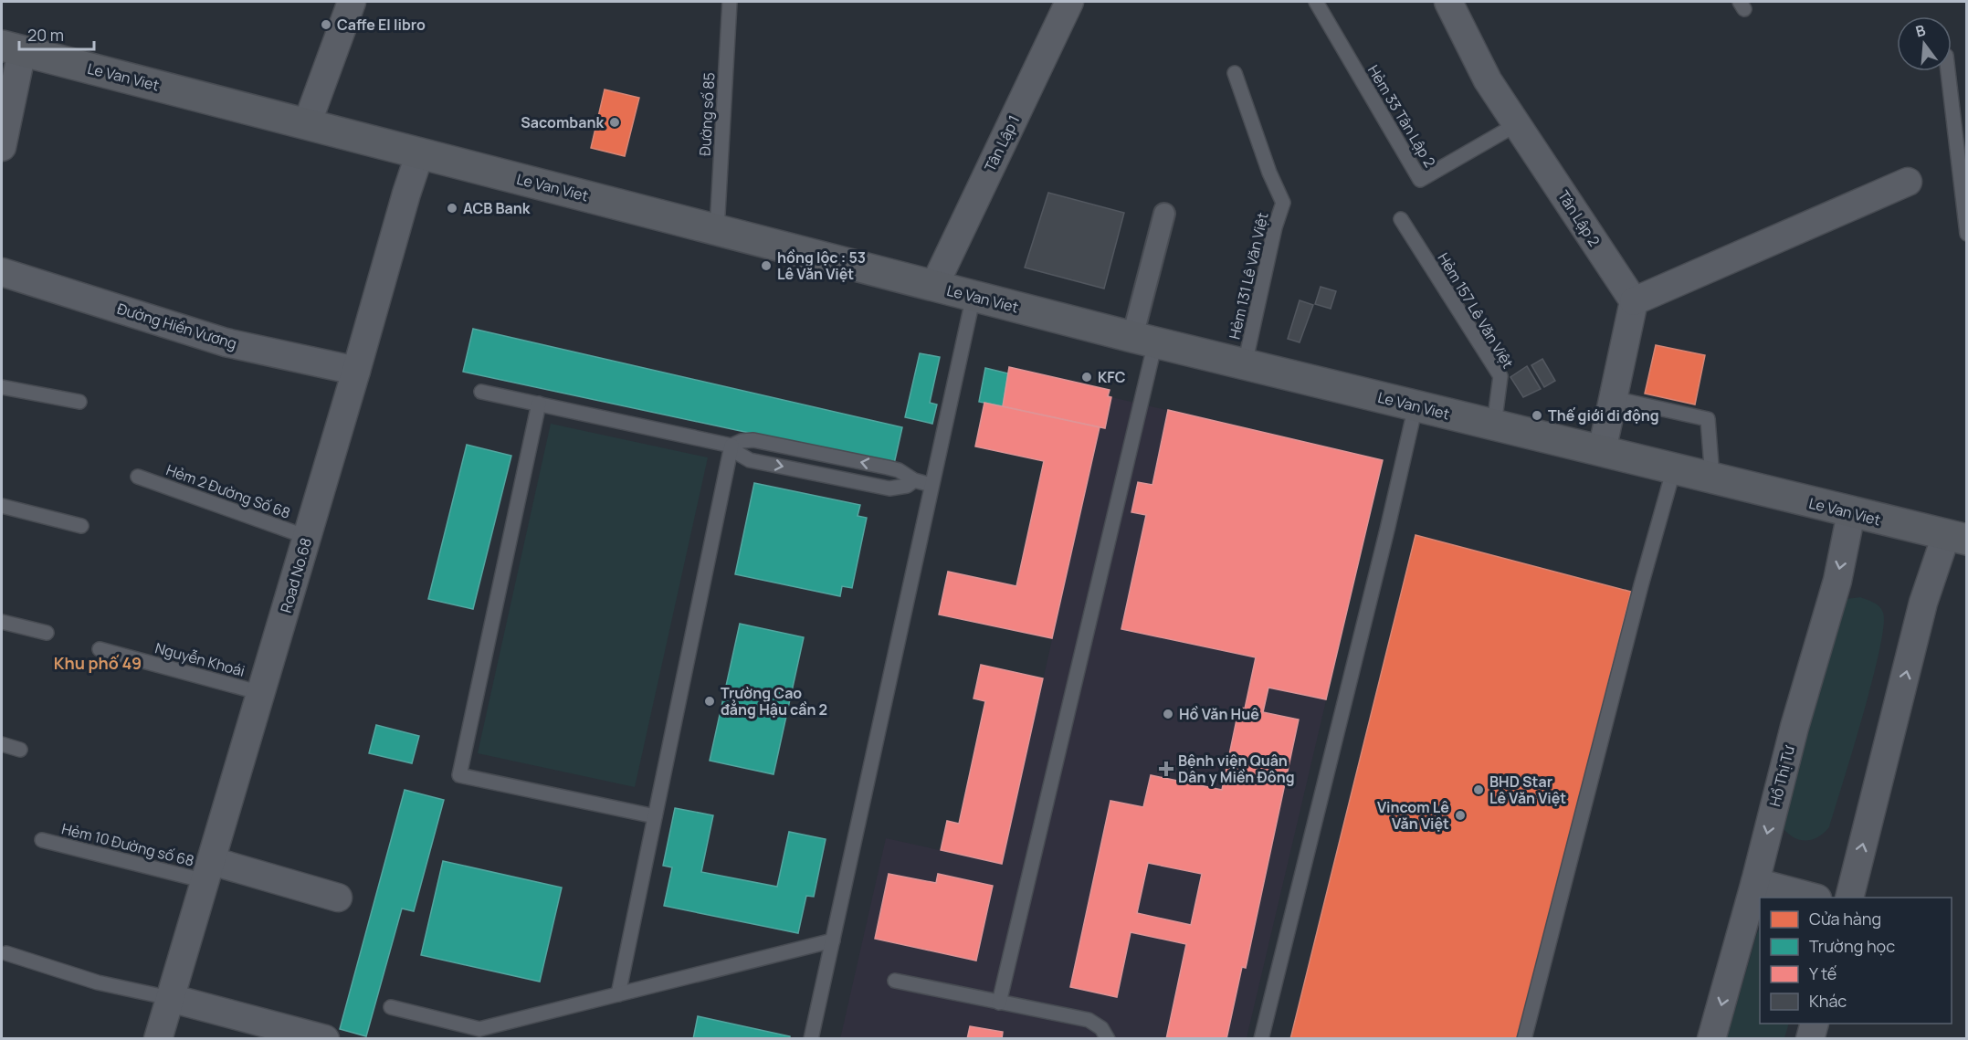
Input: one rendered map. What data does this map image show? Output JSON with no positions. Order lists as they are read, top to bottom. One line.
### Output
{"streets":{"main road":["Le Van Viet"],"street":["Tân Lập 1","Tân Lập 2","Đường Hiền Vương","Road No.68","Hồ Thị Tư"],"lane":["Đường số 85","Hẻm 33 Tân Lập 2","Hẻm 131 Lê Văn Việt","Hẻm 157 Lê Văn Việt","Hẻm 2 Đường Số 68","Nguyễn Khoái","Hẻm 10 Đường số 68"]},"crossings":[["Le Van Viet","Đường số 85"],["Le Van Viet","Tân Lập 1"],["Le Van Viet","Hẻm 131 Lê Văn Việt"],["Le Van Viet","Hẻm 157 Lê Văn Việt"],["Le Van Viet","Road No.68"],["Le Van Viet","Hồ Thị Tư"],["Hẻm 33 Tân Lập 2","Tân Lập 2"],["Đường Hiền Vương","Road No.68"],["Hẻm 2 Đường Số 68","Road No.68"],["Road No.68","Nguyễn Khoái"],["Road No.68","Hẻm 10 Đường số 68"]],"districts":["Khu phố 49"],"places":{"other":["Caffe El libro","Sacombank","ACB Bank","hồng lộc : 53 Lê Văn Việt","KFC","Thế giới di động","Trường Cao đẳng Hậu cần 2","Hồ Văn Huê","BHD Star Lê Văn Việt","Vincom Lê Văn Việt"],"health":["Bệnh viện Quân Dân y Miền Đông"]},"legend":["Cửa hàng","Trường học","Y tế","Khác"],"scale_bar":"20 m","north":"top"}
